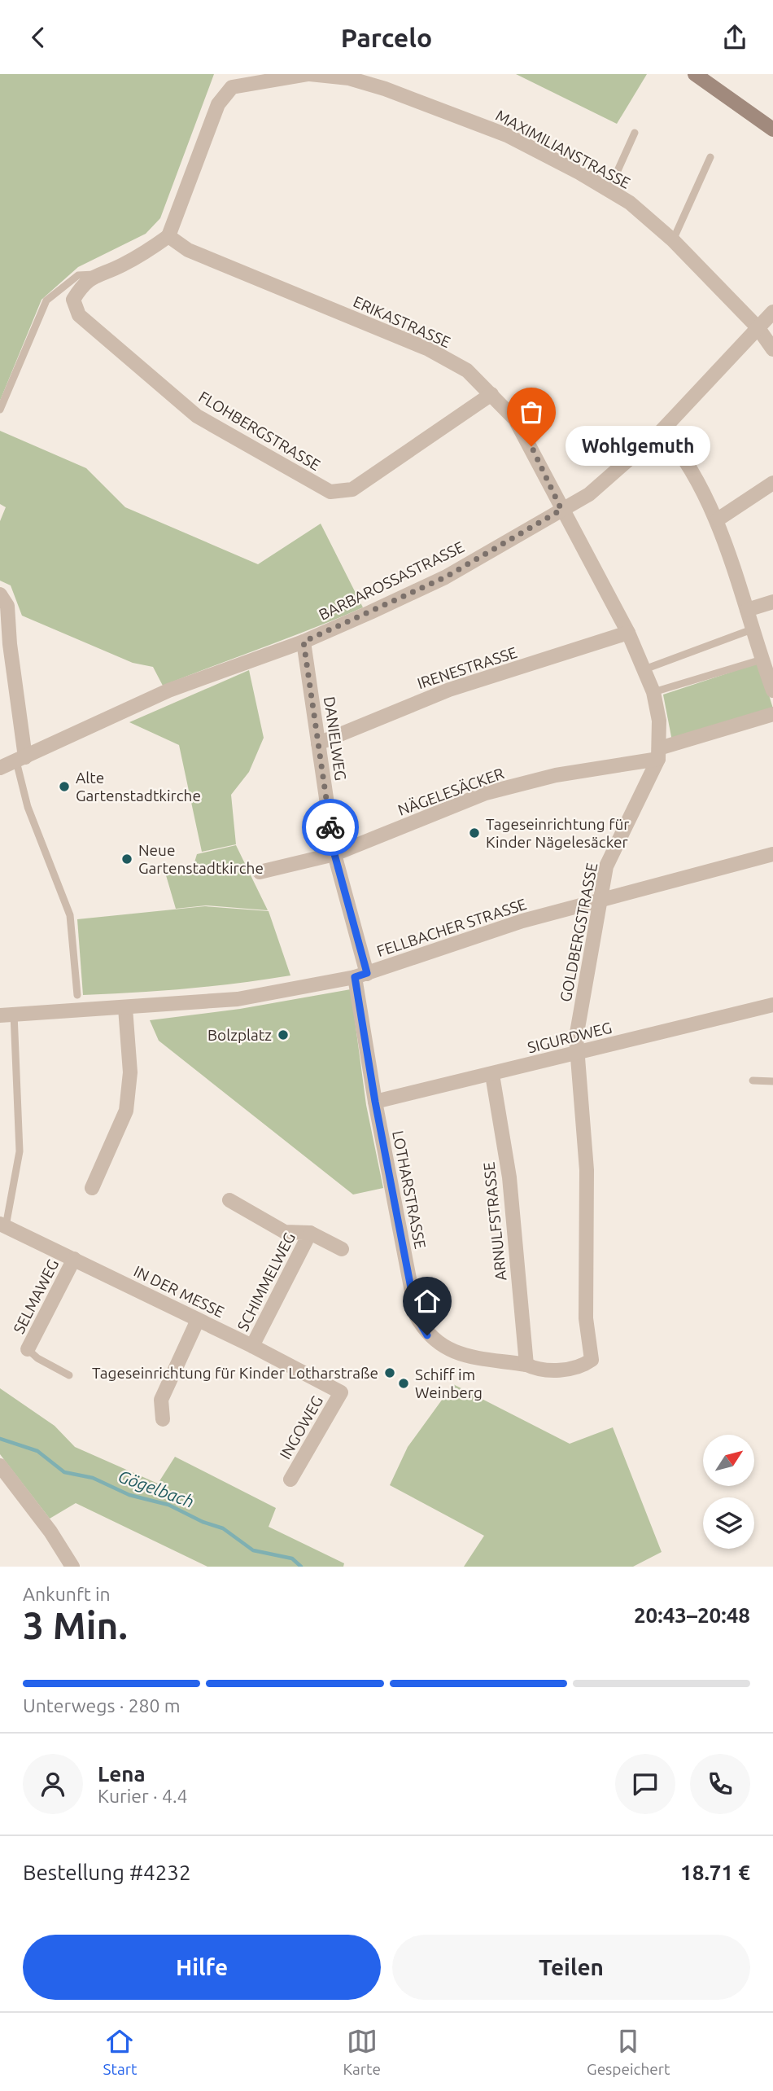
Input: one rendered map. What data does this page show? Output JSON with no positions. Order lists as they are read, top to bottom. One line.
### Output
{"streets":{"street":["MAXIMILIANSTRASSE","ERIKASTRASSE","FLOHBERGSTRASSE","BARBAROSSASTRASSE","IRENESTRASSE","DANIELWEG","NÄGELESÄCKER","FELLBACHER STRASSE","GOLDBERGSTRASSE","SIGURDWEG","LOTHARSTRASSE","ARNULFSTRASSE","SCHIMMELWEG","IN DER MESSE","SELMAWEG","INGOWEG"]},"crossings":[["MAXIMILIANSTRASSE","ERIKASTRASSE"],["MAXIMILIANSTRASSE","FLOHBERGSTRASSE"],["MAXIMILIANSTRASSE","BARBAROSSASTRASSE"],["ERIKASTRASSE","FLOHBERGSTRASSE"],["ERIKASTRASSE","BARBAROSSASTRASSE"],["ERIKASTRASSE","GOLDBERGSTRASSE"],["BARBAROSSASTRASSE","DANIELWEG"],["BARBAROSSASTRASSE","GOLDBERGSTRASSE"],["IRENESTRASSE","DANIELWEG"],["IRENESTRASSE","GOLDBERGSTRASSE"],["DANIELWEG","NÄGELESÄCKER"],["DANIELWEG","FELLBACHER STRASSE"],["DANIELWEG","LOTHARSTRASSE"],["NÄGELESÄCKER","GOLDBERGSTRASSE"],["FELLBACHER STRASSE","GOLDBERGSTRASSE"],["FELLBACHER STRASSE","LOTHARSTRASSE"],["GOLDBERGSTRASSE","SIGURDWEG"],["GOLDBERGSTRASSE","LOTHARSTRASSE"],["SIGURDWEG","LOTHARSTRASSE"],["SIGURDWEG","ARNULFSTRASSE"],["LOTHARSTRASSE","ARNULFSTRASSE"],["SCHIMMELWEG","IN DER MESSE"],["IN DER MESSE","SELMAWEG"],["IN DER MESSE","INGOWEG"]],"water":["Gögelbach"],"places":["Wohlgemuth","Alte Gartenstadtkirche","Tageseinrichtung für Kinder Nägelesäcker","Neue Gartenstadtkirche","Bolzplatz","Tageseinrichtung für Kinder Lotharstraße","Schiff im Weinberg"],"north":"top right","page":{"header":"Parcelo","bubble":"Wohlgemuth","heading":["3 Min.","Ankunft in","20:43–20:48"],"panel":["Lena","Kurier · 4.4","Bestellung #4232","18.71 €"],"bar":"Unterwegs · 280 m","buttons":["Hilfe","Teilen"],"tabs":["Start","Karte","Gespeichert"]}}
